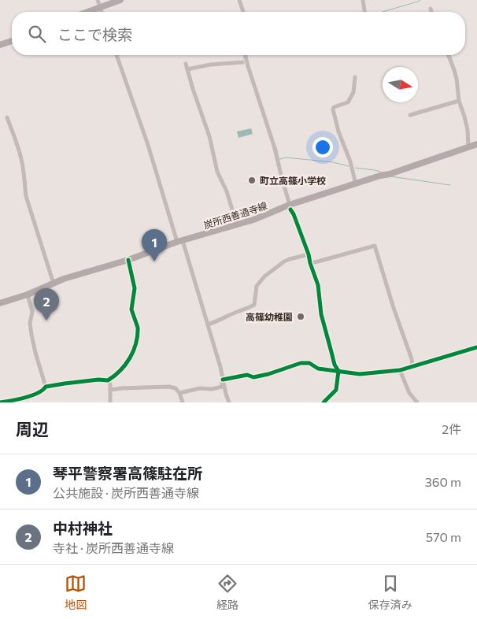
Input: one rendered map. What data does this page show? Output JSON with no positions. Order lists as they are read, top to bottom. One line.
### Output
{"streets":{"main road":["炭所西善通寺線"]},"places":["町立高篠小学校","高篠幼稚園"],"north":"right","page":{"search":"ここで検索","pins":["1","2"],"heading":["周辺","2件"],"list":[{"mark":"1","name":"琴平警察署高篠駐在所","note":"公共施設 · 炭所西善通寺線","value":"360 m"},{"mark":"2","name":"中村神社","note":"寺社 · 炭所西善通寺線","value":"570 m"}],"nav":["地図","経路","保存済み"]}}
